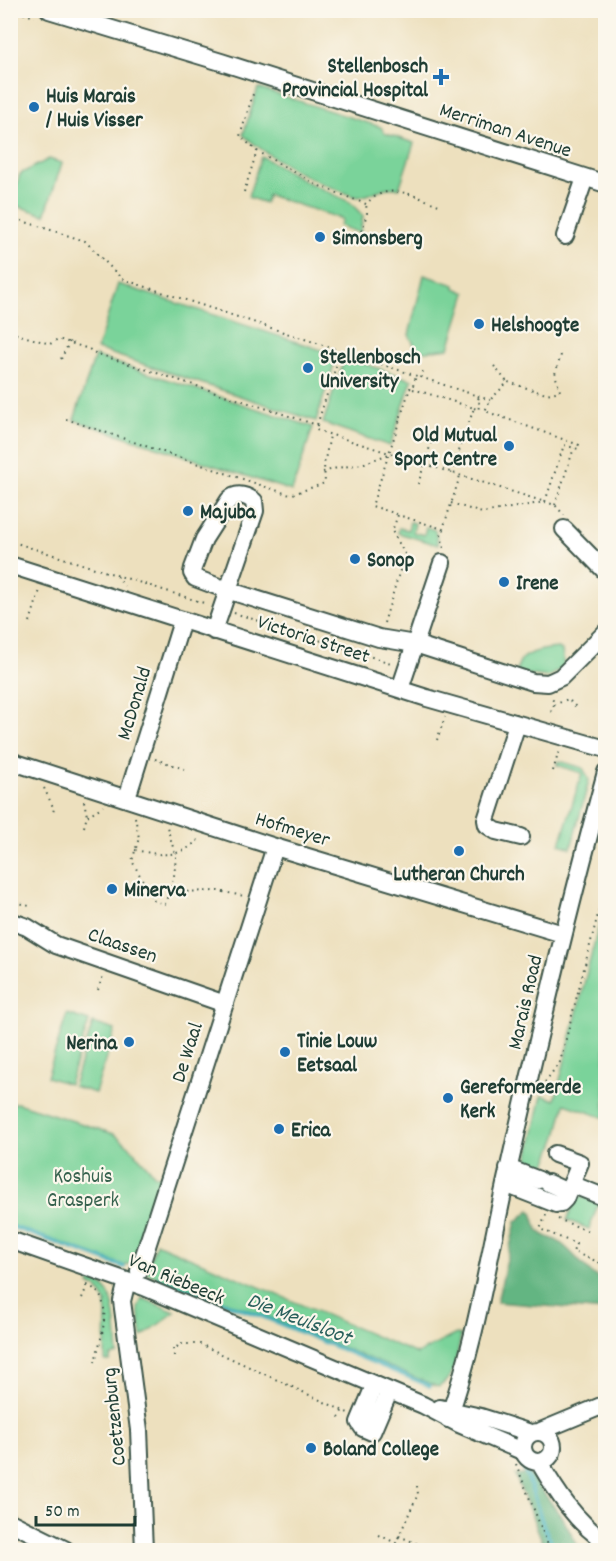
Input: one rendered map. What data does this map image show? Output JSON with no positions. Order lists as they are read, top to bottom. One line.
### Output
{"streets":{"street":["Merriman Avenue","Victoria Street","McDonald","Hofmeyer","Claassen","Marais Road","De Waal","Van Riebeeck","Coetzenburg"]},"crossings":[["Victoria Street","McDonald"],["McDonald","Hofmeyer"],["Hofmeyer","Marais Road"],["Hofmeyer","De Waal"],["Claassen","De Waal"],["Marais Road","Van Riebeeck"],["De Waal","Van Riebeeck"],["De Waal","Coetzenburg"],["Van Riebeeck","Coetzenburg"]],"water":["Die Meulsloot"],"parks":["Koshuis Grasperk"],"places":{"health":["Stellenbosch Provincial Hospital"],"other":["Huis Marais / Huis Visser","Simonsberg","Helshoogte","Stellenbosch University","Old Mutual Sport Centre","Majuba","Sonop","Irene","Lutheran Church","Minerva","Nerina","Tinie Louw Eetsaal","Gereformeerde Kerk","Erica","Boland College"]},"scale_bar":"50 m"}
